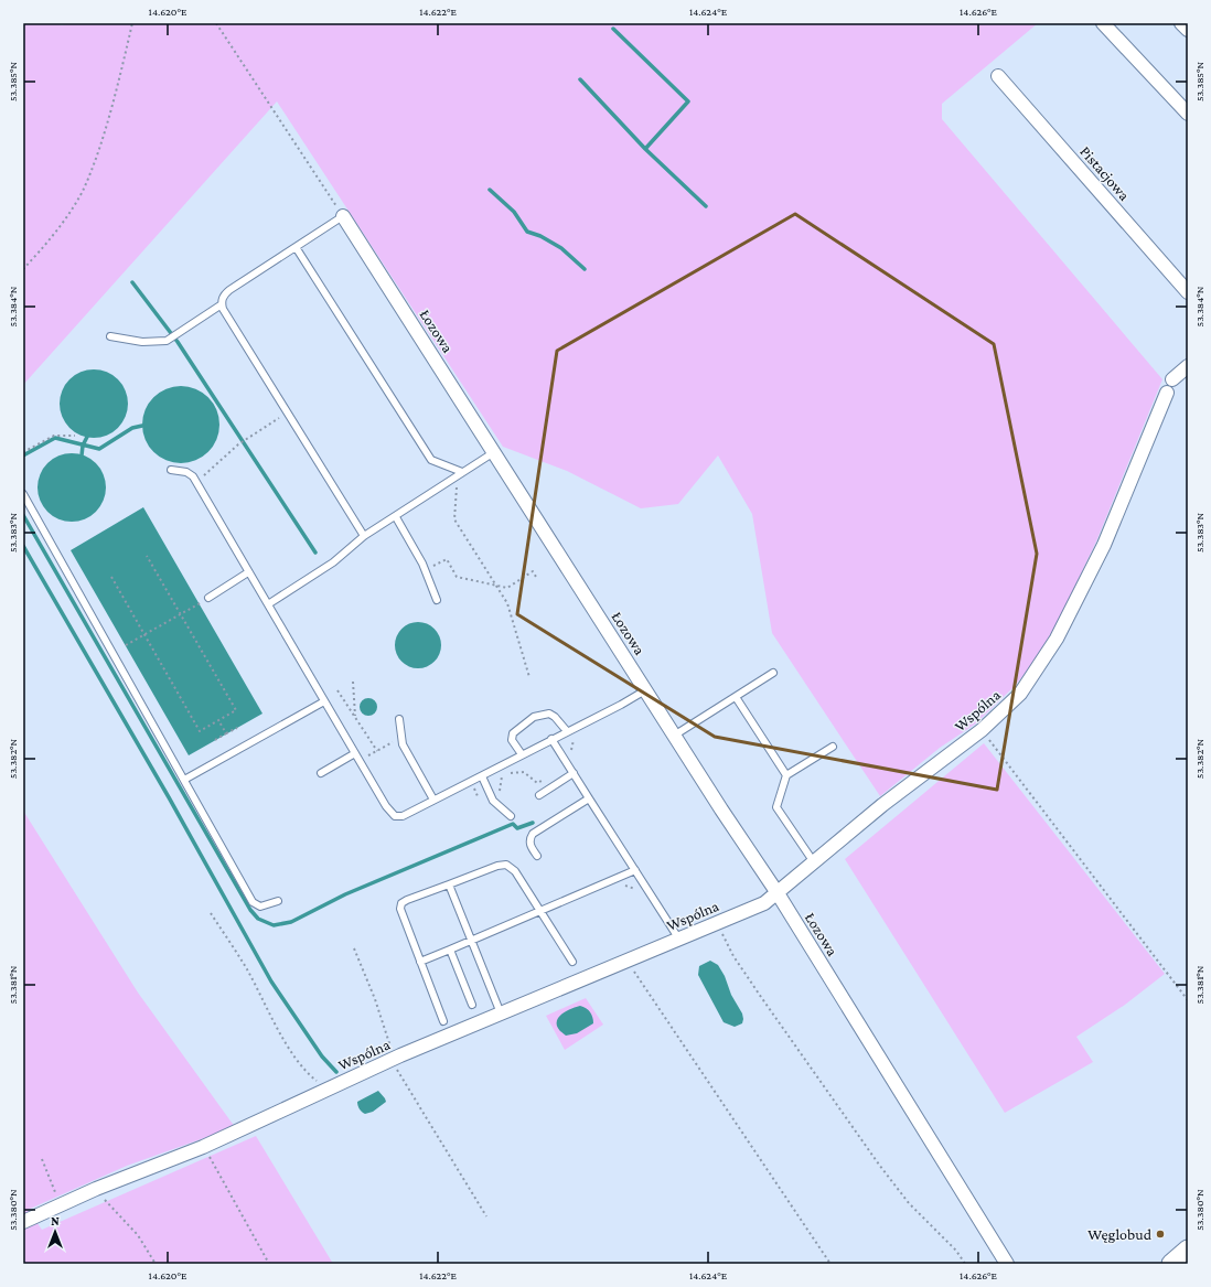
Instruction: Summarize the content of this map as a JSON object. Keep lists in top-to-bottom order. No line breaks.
{"streets":{"street":["Pistacjowa","Łozowa","Wspólna"]},"crossings":[["Łozowa","Wspólna"]],"places":["Węglobud"],"north":"top","coordinates":["14.620°E","14.622°E","14.624°E","14.626°E","53.385°N","53.384°N","53.383°N","53.382°N","53.381°N","53.380°N"]}
